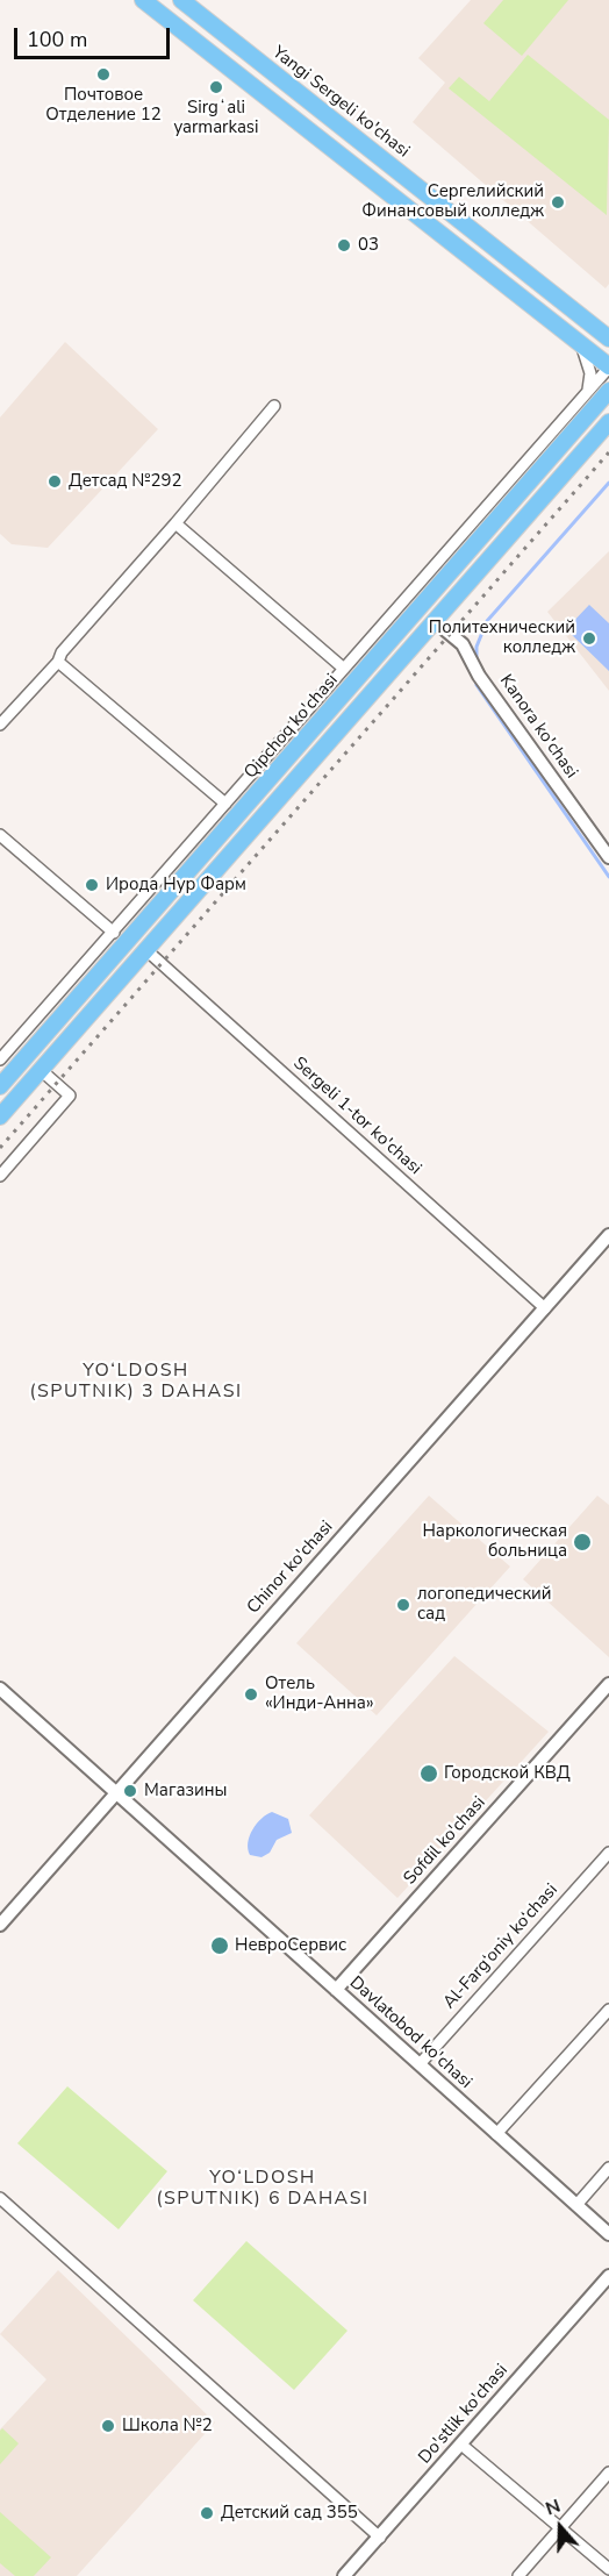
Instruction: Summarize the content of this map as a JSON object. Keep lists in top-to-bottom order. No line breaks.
{"streets":{"main road":["Yangi Sergeli ko'chasi","Qipchoq ko'chasi"],"street":["Kanora ko'chasi","Sergeli 1-tor ko'chasi","Chinor ko'chasi","Sofdil ko'chasi","Al-Farg‘oniy ko‘chasi","Davlatobod ko'chasi","Do'stlik ko'chasi"]},"crossings":[["Sergeli 1-tor ko'chasi","Chinor ko'chasi"],["Chinor ko'chasi","Davlatobod ko'chasi"],["Sofdil ko'chasi","Davlatobod ko'chasi"],["Al-Farg‘oniy ko‘chasi","Davlatobod ko'chasi"]],"districts":["YO‘LDOSH (SPUTNIK) 3 DAHASI","YO‘LDOSH (SPUTNIK) 6 DAHASI"],"places":["Почтовое Отделение 12","Sirgʻali yarmarkasi","Сергелийский Финансовый колледж","03","Детсад №292","Политехнический колледж","Ирода Нур Фарм","Наркологическая больница","логопедический сад","Отель «Инди-Анна»","Городской КВД","Магазины","НевроСервис","Школа №2","Детский сад 355"],"scale_bar":"100 m","north":"top"}
